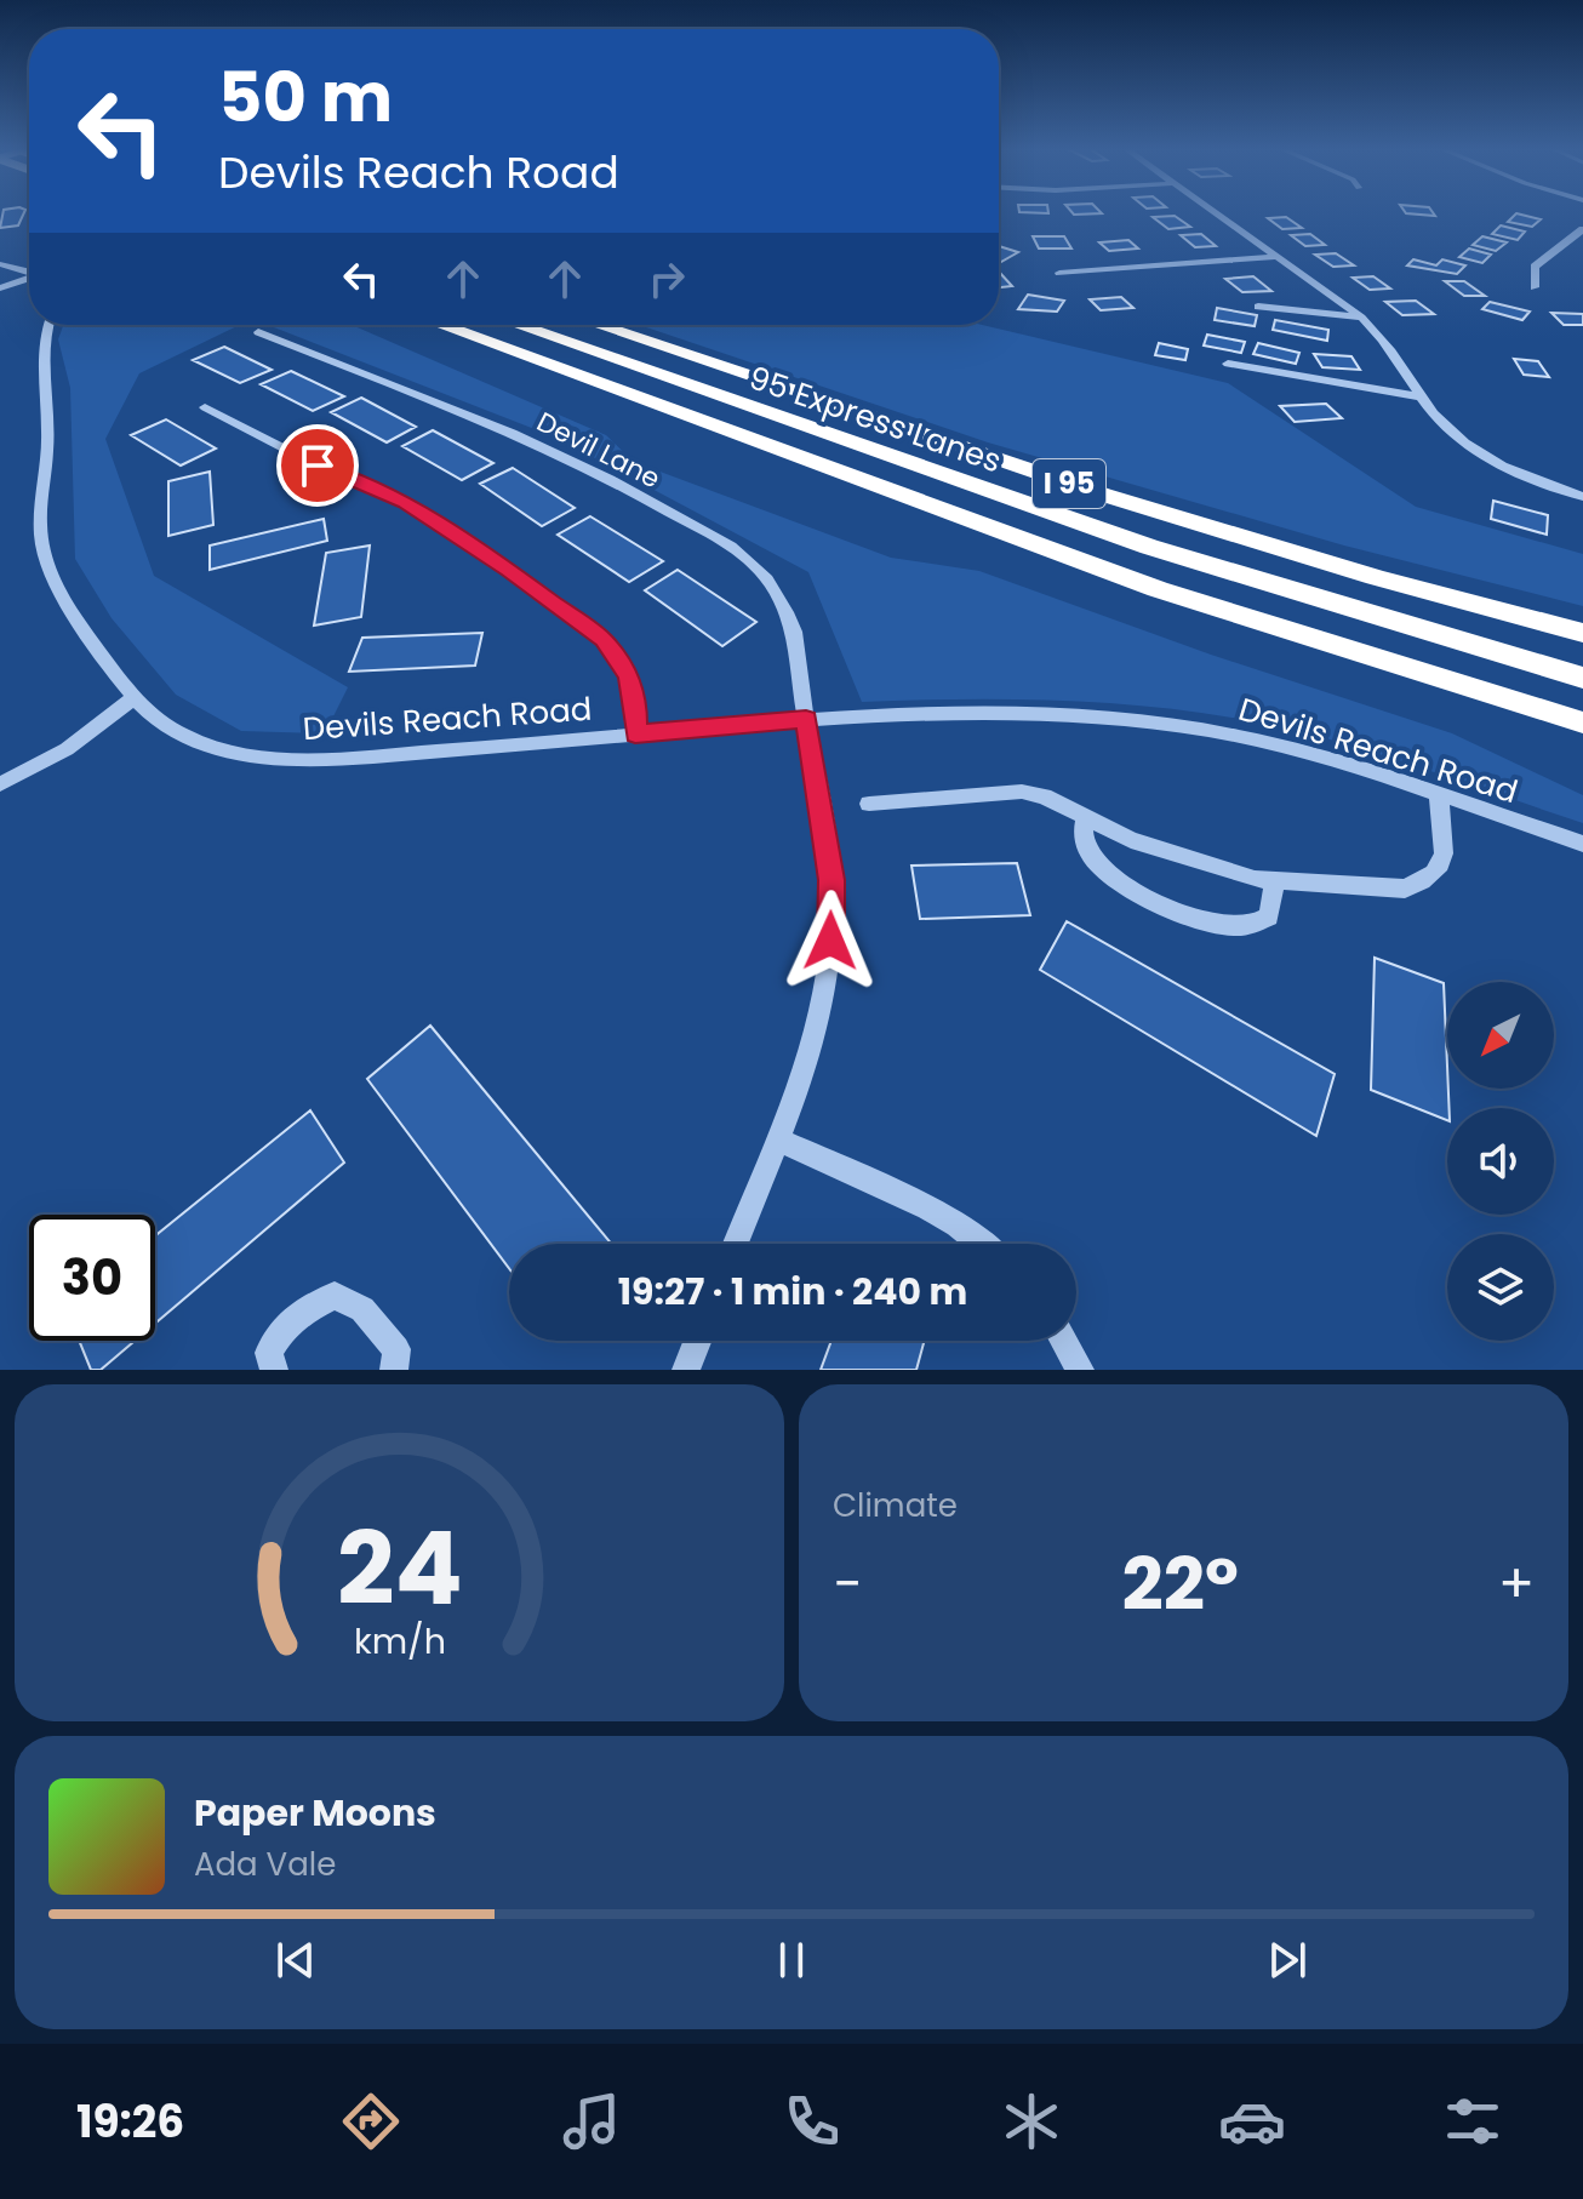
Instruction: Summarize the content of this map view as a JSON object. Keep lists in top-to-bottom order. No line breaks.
{"streets":{"highway":["95 Express Lanes","I 95"],"street":["Devil Lane","Devils Reach Road"]},"crossings":[["Devil Lane","Devils Reach Road"]],"north":"bottom left","page":{"turn":["50 m","Devils Reach Road"],"limit":"30","trip":"19:27 · 1 min · 240 m","tile":"Climate","heat":["−","22°","+"],"song":["Paper Moons","Ada Vale"],"tabs":"19:26","gauge":["24","km/h"]}}
